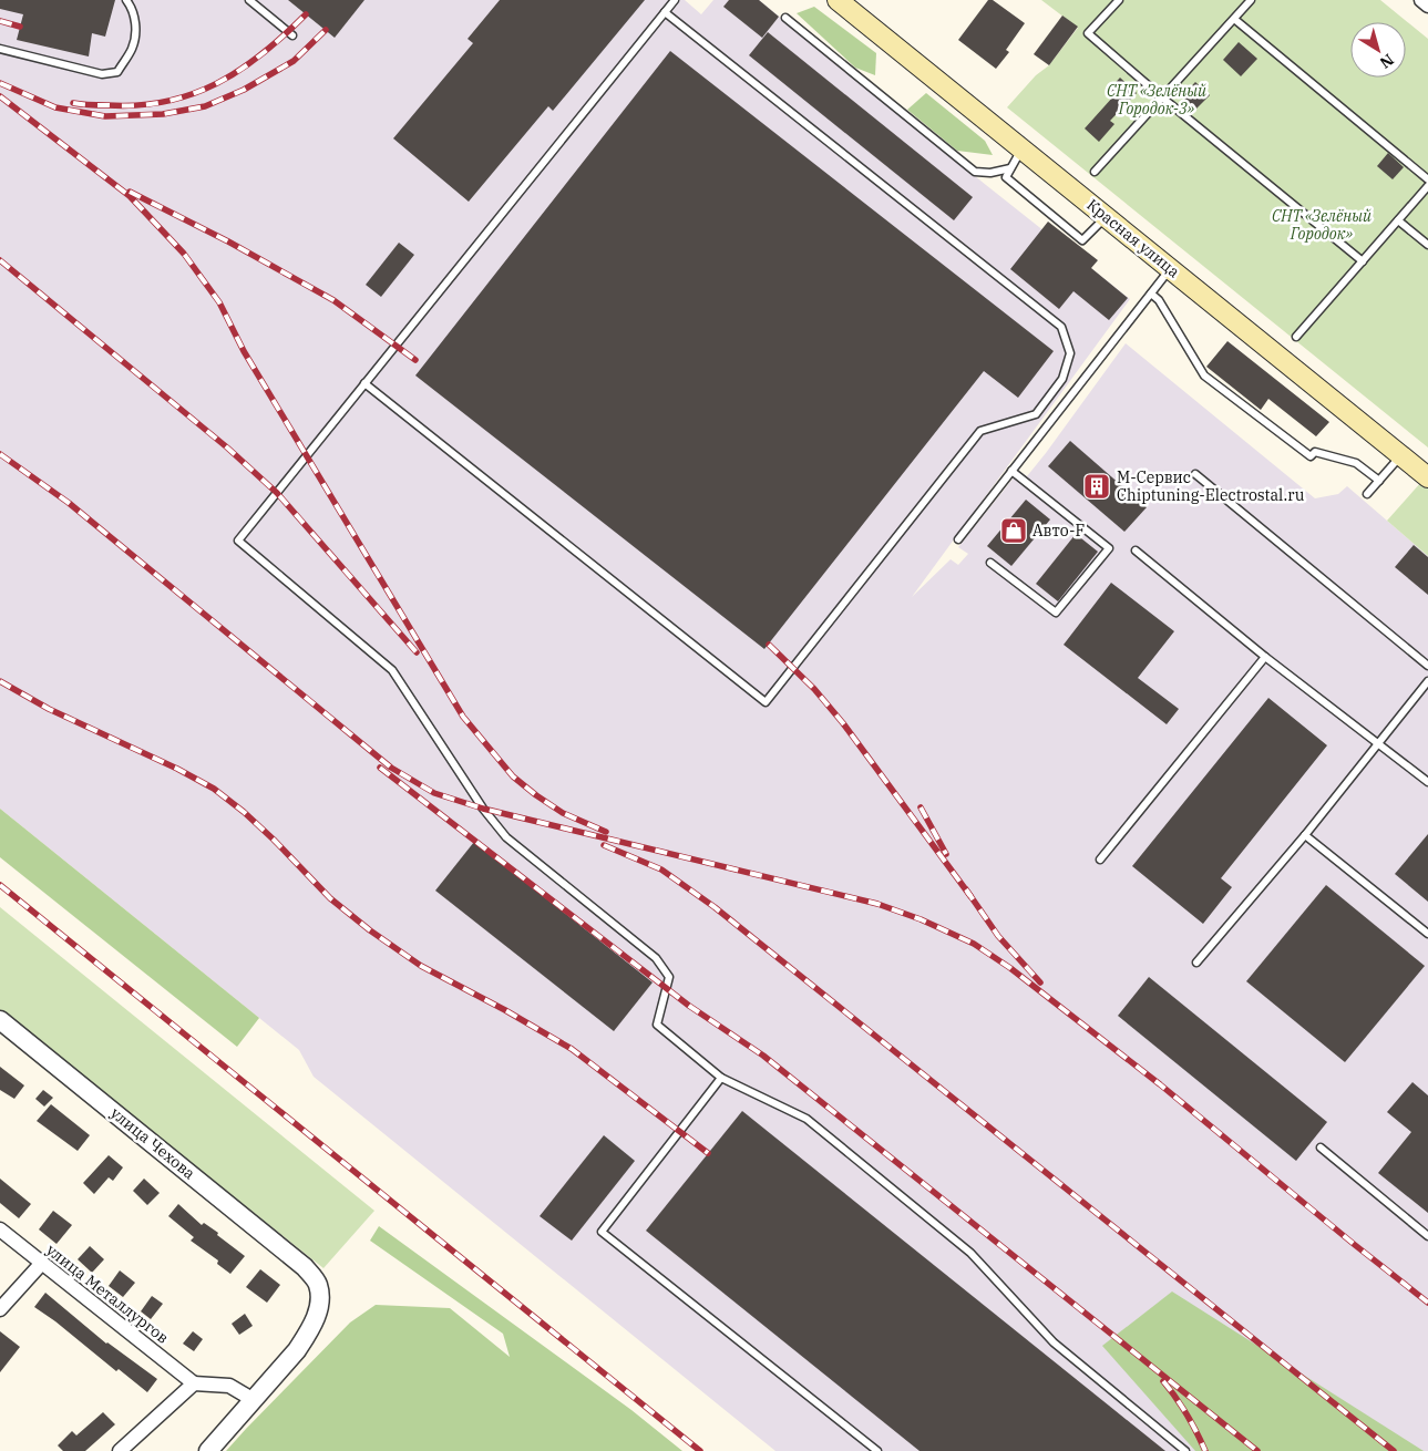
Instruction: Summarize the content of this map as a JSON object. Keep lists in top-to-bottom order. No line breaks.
{"streets":{"main road":["Красная улица"],"street":["улица Чехова","улица Металлургов"]},"parks":["СНТ «Зелёный Городок-3»","СНТ «Зелёный Городок»"],"places":{"building":["M-Сервис Chiptuning-Electrostal.ru"],"shop":["Авто-F"]},"north":"bottom right"}
